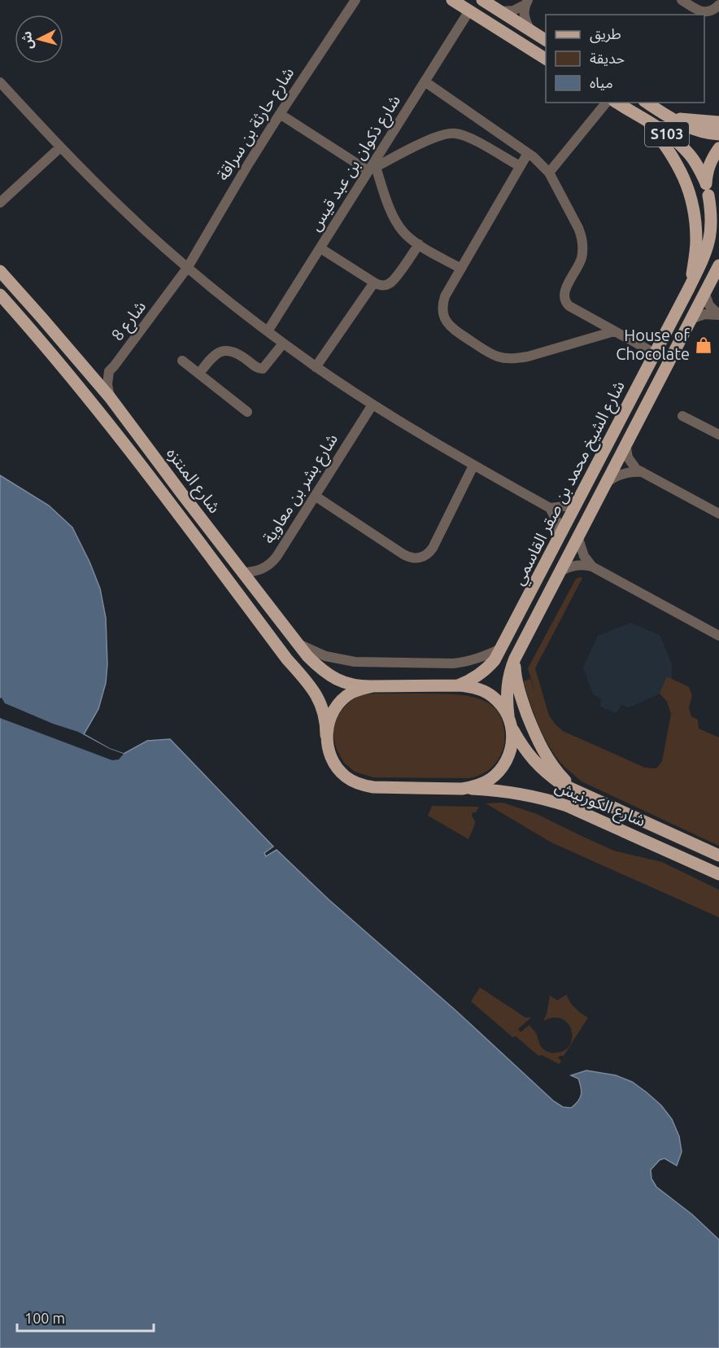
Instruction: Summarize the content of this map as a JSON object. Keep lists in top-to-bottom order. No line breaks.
{"streets":{"main road":["S103","شارع المنتزه","شارع الشيخ محمد بن صقر القاسمي","شارع الكورنيش"],"street":["شارع حارثة بن سراقة","شارع ذكوان بن عبد قيس","شارع 8","شارع بشر بن معاوية"]},"crossings":[["شارع حارثة بن سراقة","شارع 8"],["S103","شارع الشيخ محمد بن صقر القاسمي"],["شارع 8","شارع المنتزه"],["شارع المنتزه","شارع الشيخ محمد بن صقر القاسمي"],["شارع المنتزه","شارع بشر بن معاوية"],["شارع المنتزه","شارع الكورنيش"],["شارع الشيخ محمد بن صقر القاسمي","شارع الكورنيش"]],"places":{"shop":["House of Chocolate"]},"legend":["طريق","حديقة","مياه"],"scale_bar":"100 m","north":"left"}
